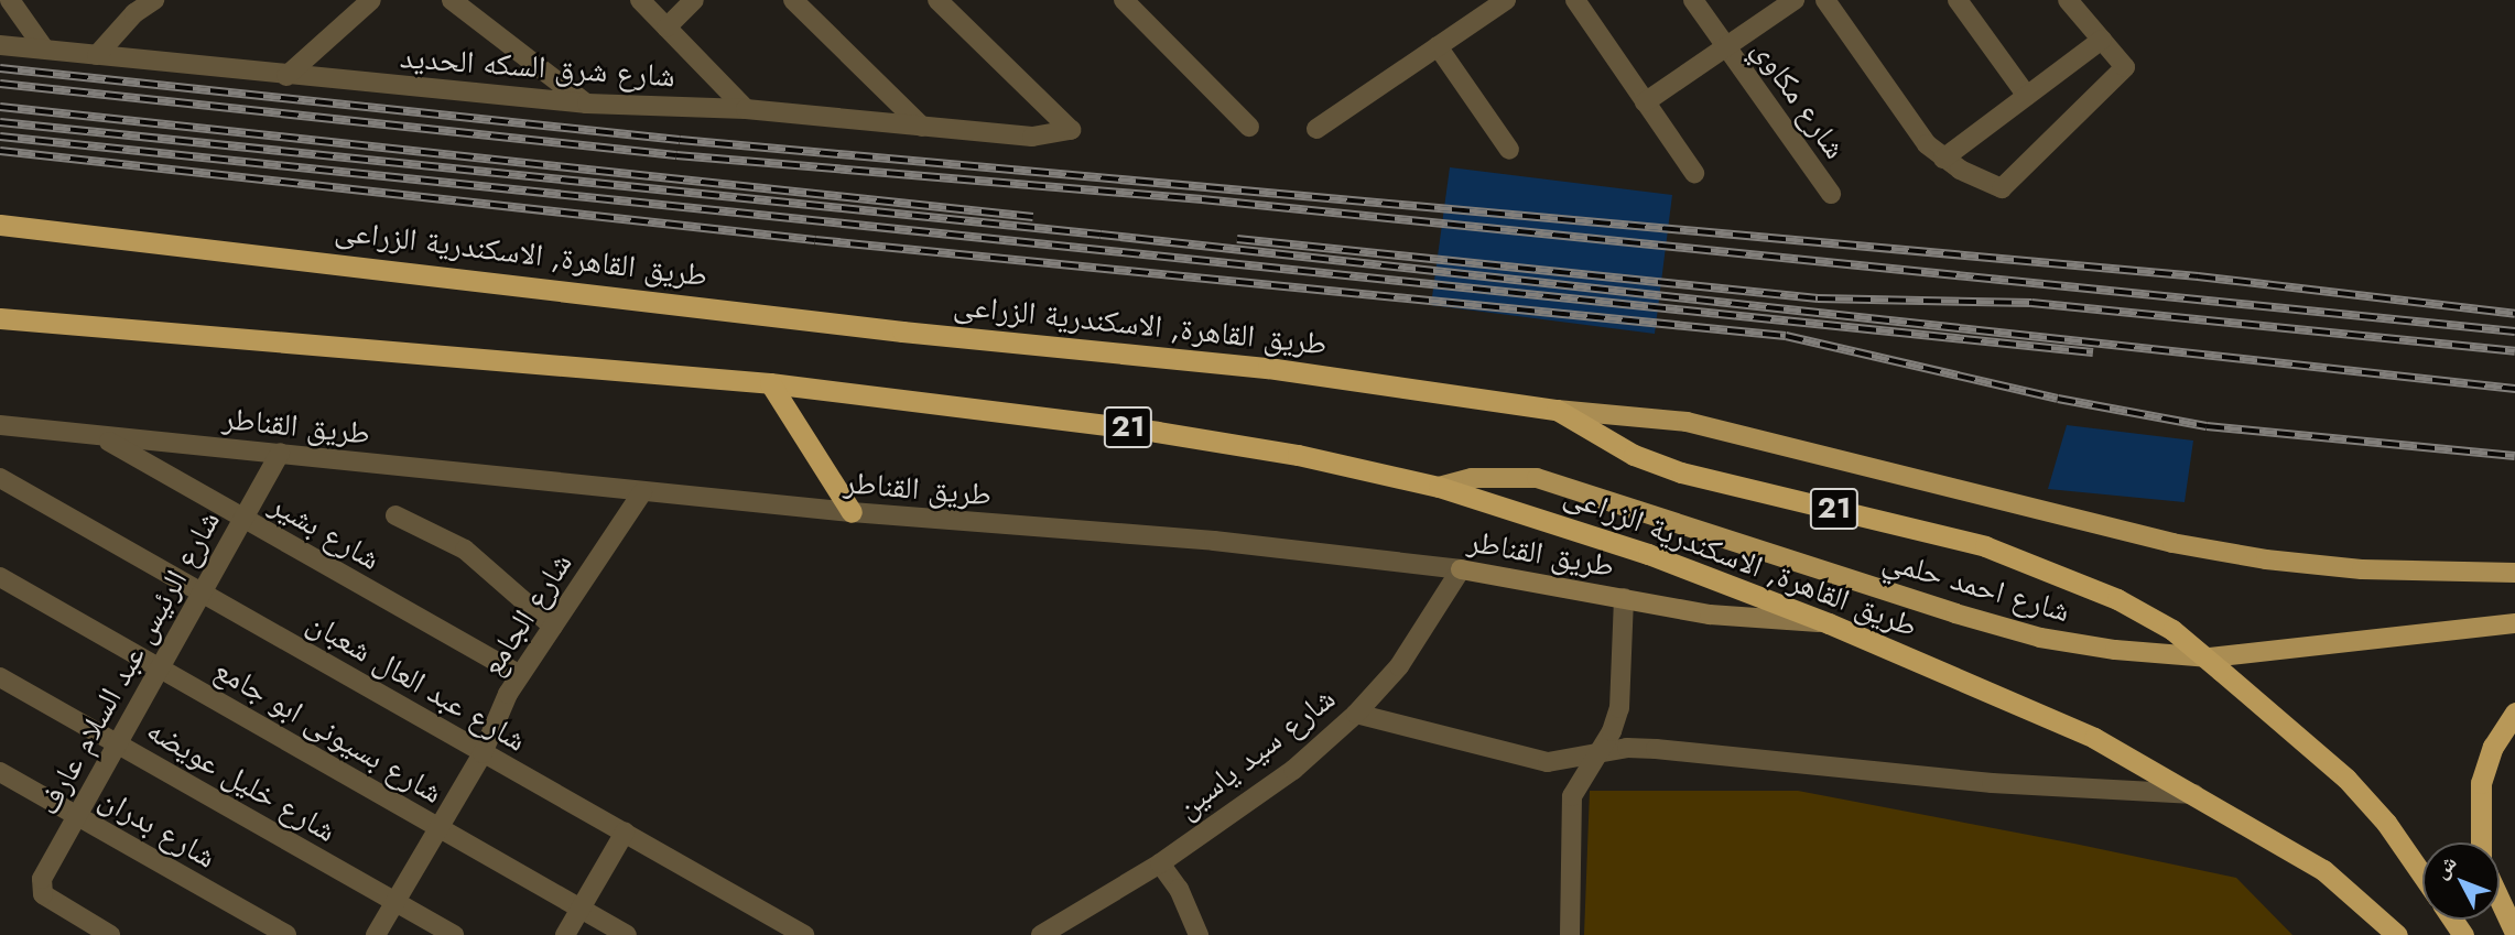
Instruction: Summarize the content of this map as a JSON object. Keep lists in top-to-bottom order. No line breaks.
{"streets":{"highway":["طريق القاهرة, الاسكندرية الزراعى","21"],"main road":["طريق القناطر","شارع احمد حلمي"],"street":["شارع شرق السكه الحديد","شارع مكاوي","شارع بشير","شارع الجامع","شارع الرئيس عبد السلام عارف","شارع عبد العال شعبان","شارع بسيونى ابو جامع","شارع سيد ياسين","شارع خليل عويضه","شارع بدران"]},"crossings":[["طريق القاهرة, الاسكندرية الزراعى","طريق القناطر"],["طريق القاهرة, الاسكندرية الزراعى","شارع احمد حلمي"],["طريق القناطر","شارع بشير"],["طريق القناطر","شارع الجامع"],["طريق القناطر","شارع الرئيس عبد السلام عارف"],["طريق القناطر","شارع سيد ياسين"],["شارع بشير","شارع الجامع"],["شارع بشير","شارع الرئيس عبد السلام عارف"],["شارع الجامع","شارع عبد العال شعبان"],["شارع الجامع","شارع بسيونى ابو جامع"],["شارع الجامع","شارع خليل عويضه"],["شارع الرئيس عبد السلام عارف","شارع عبد العال شعبان"],["شارع الرئيس عبد السلام عارف","شارع بسيونى ابو جامع"],["شارع الرئيس عبد السلام عارف","شارع خليل عويضه"],["شارع الرئيس عبد السلام عارف","شارع بدران"]],"north":"top left"}
